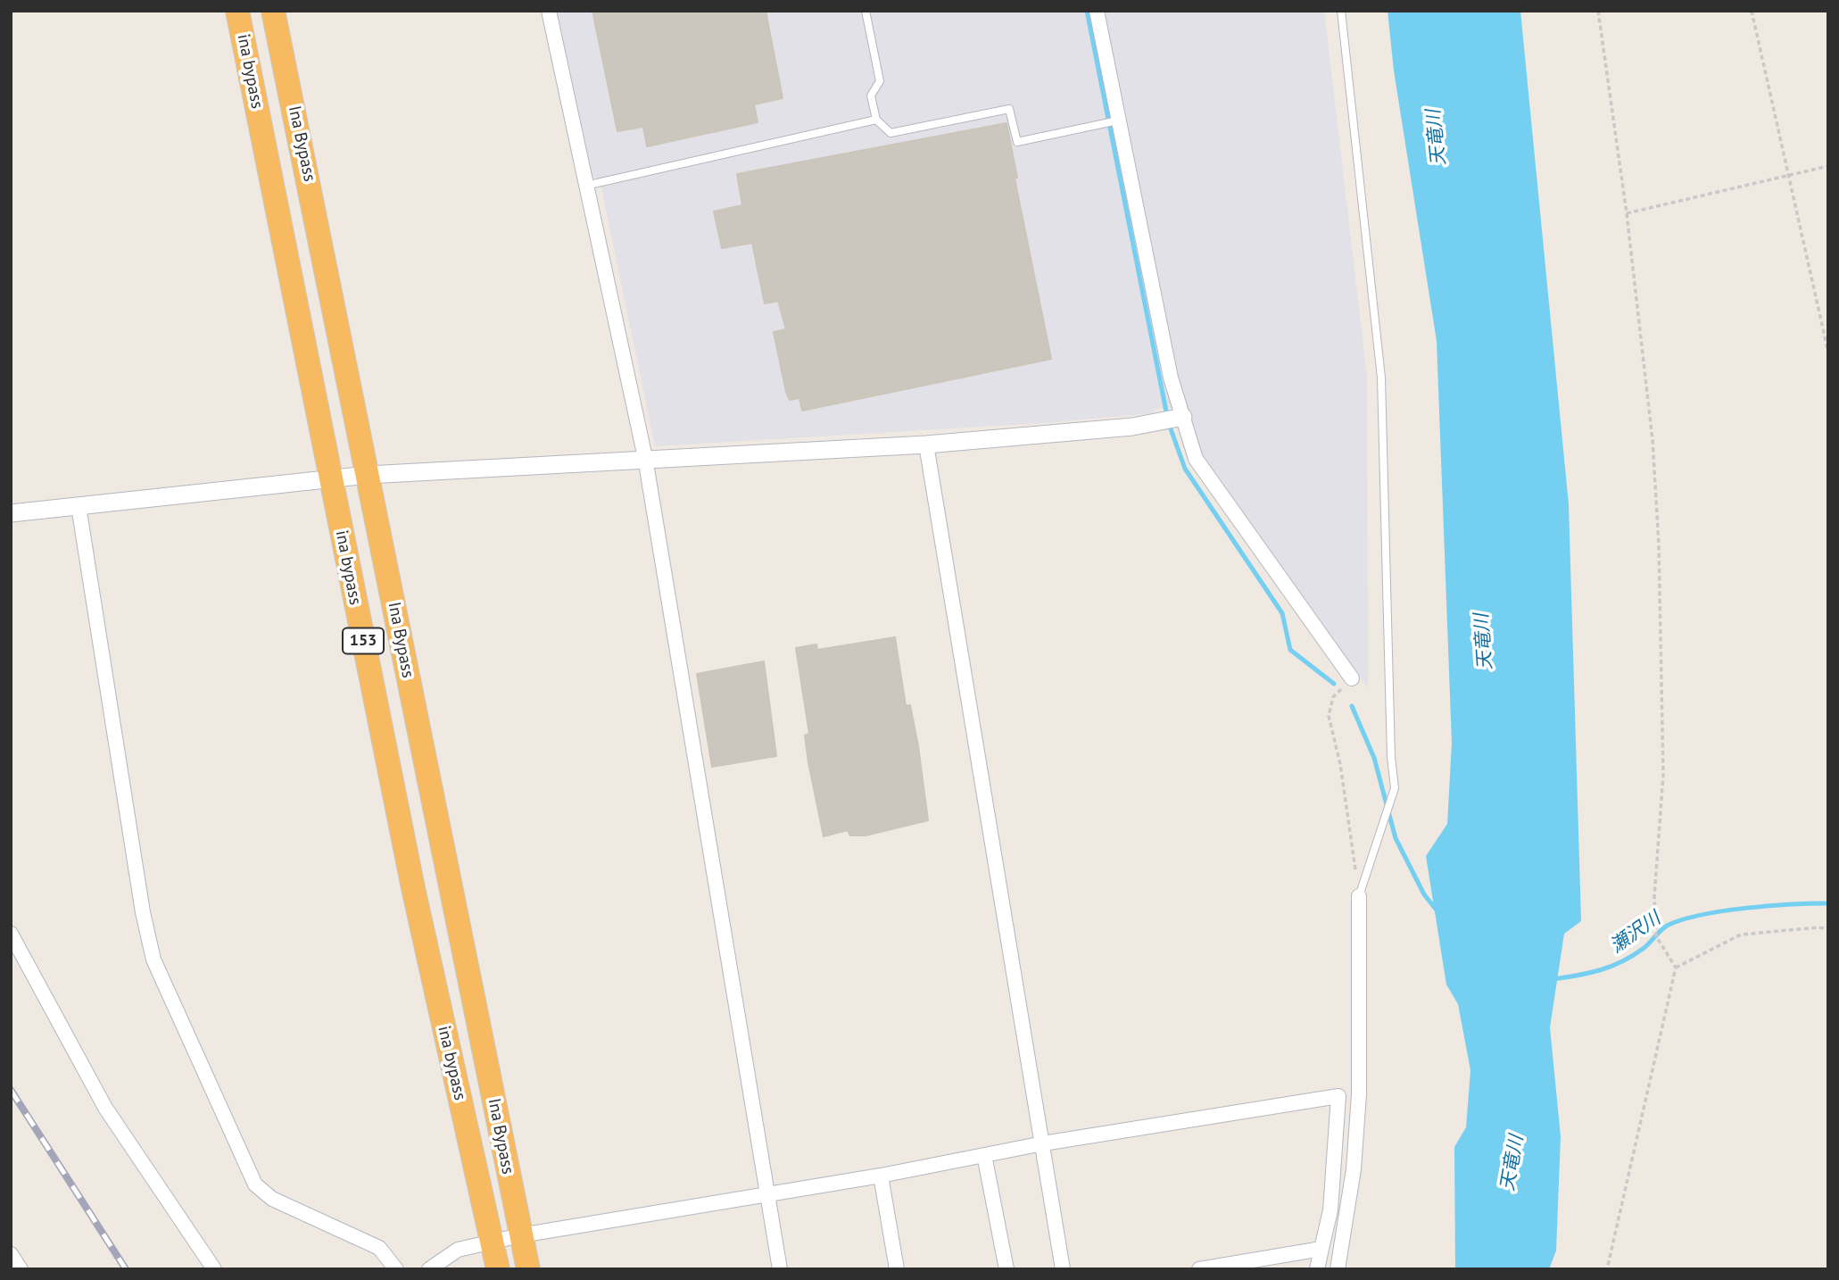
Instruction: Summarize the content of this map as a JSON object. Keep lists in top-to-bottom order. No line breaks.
{"streets":{"highway":["ina bypass","Ina Bypass","153"]},"water":["天竜川","瀬沢川"]}
